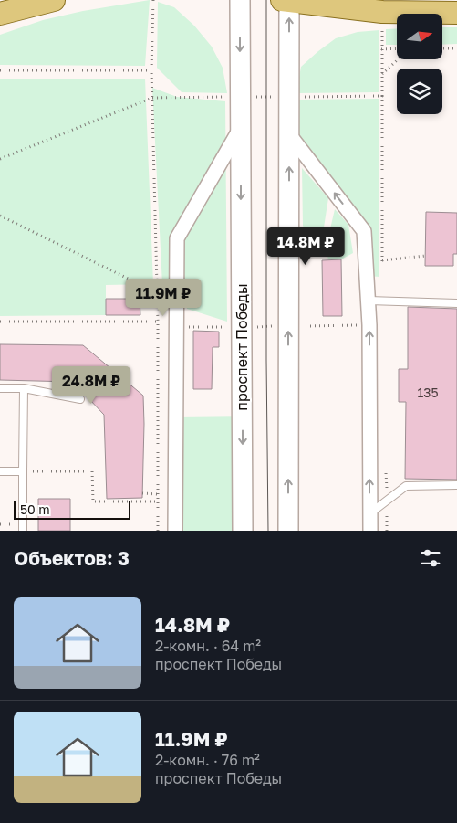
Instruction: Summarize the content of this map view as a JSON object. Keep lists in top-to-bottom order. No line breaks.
{"streets":{"main road":["проспект Победы"]},"house_numbers":["135"],"scale_bar":"50 m","north":"right","page":{"price":["14.8M ₽","11.9M ₽","24.8M ₽"],"scale":"50 m","heading":"Объектов: 3","list":[{"name":"14.8M ₽","note":"2-комн. · 64 m² · проспект Победы"},{"name":"11.9M ₽","note":"2-комн. · 76 m² · проспект Победы"}]}}
